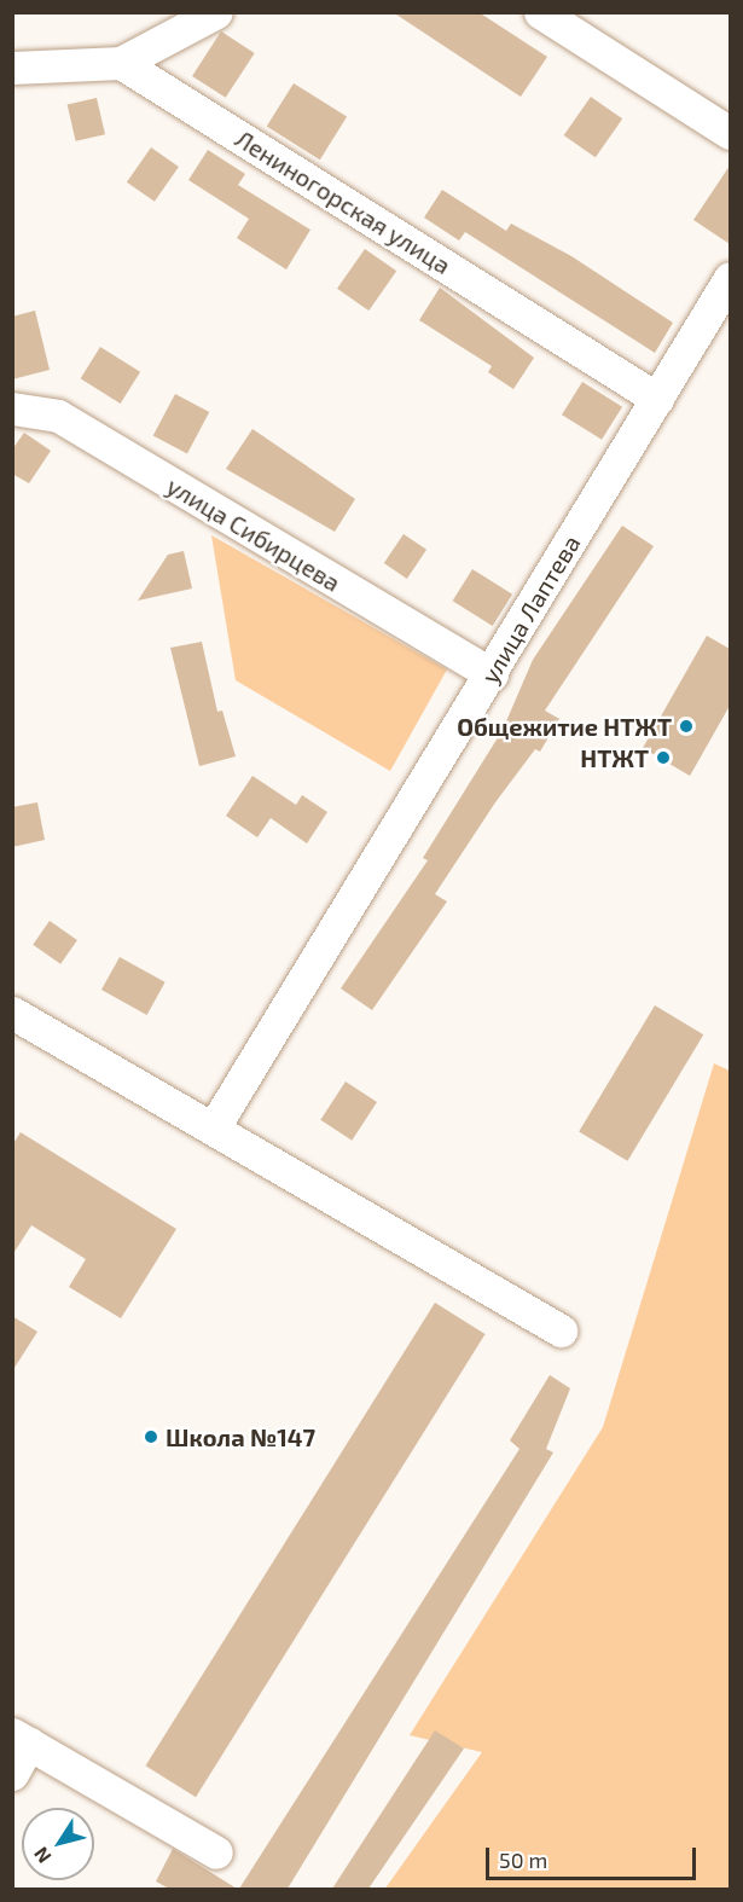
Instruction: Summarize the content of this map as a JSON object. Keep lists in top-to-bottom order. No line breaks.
{"streets":{"street":["Лениногорская улица","улица Сибирцева","улица Лаптева"]},"crossings":[["Лениногорская улица","улица Лаптева"],["улица Сибирцева","улица Лаптева"]],"places":["Общежитие НТЖТ","НТЖТ","Школа №147"],"scale_bar":"50 m","north":"bottom left"}
